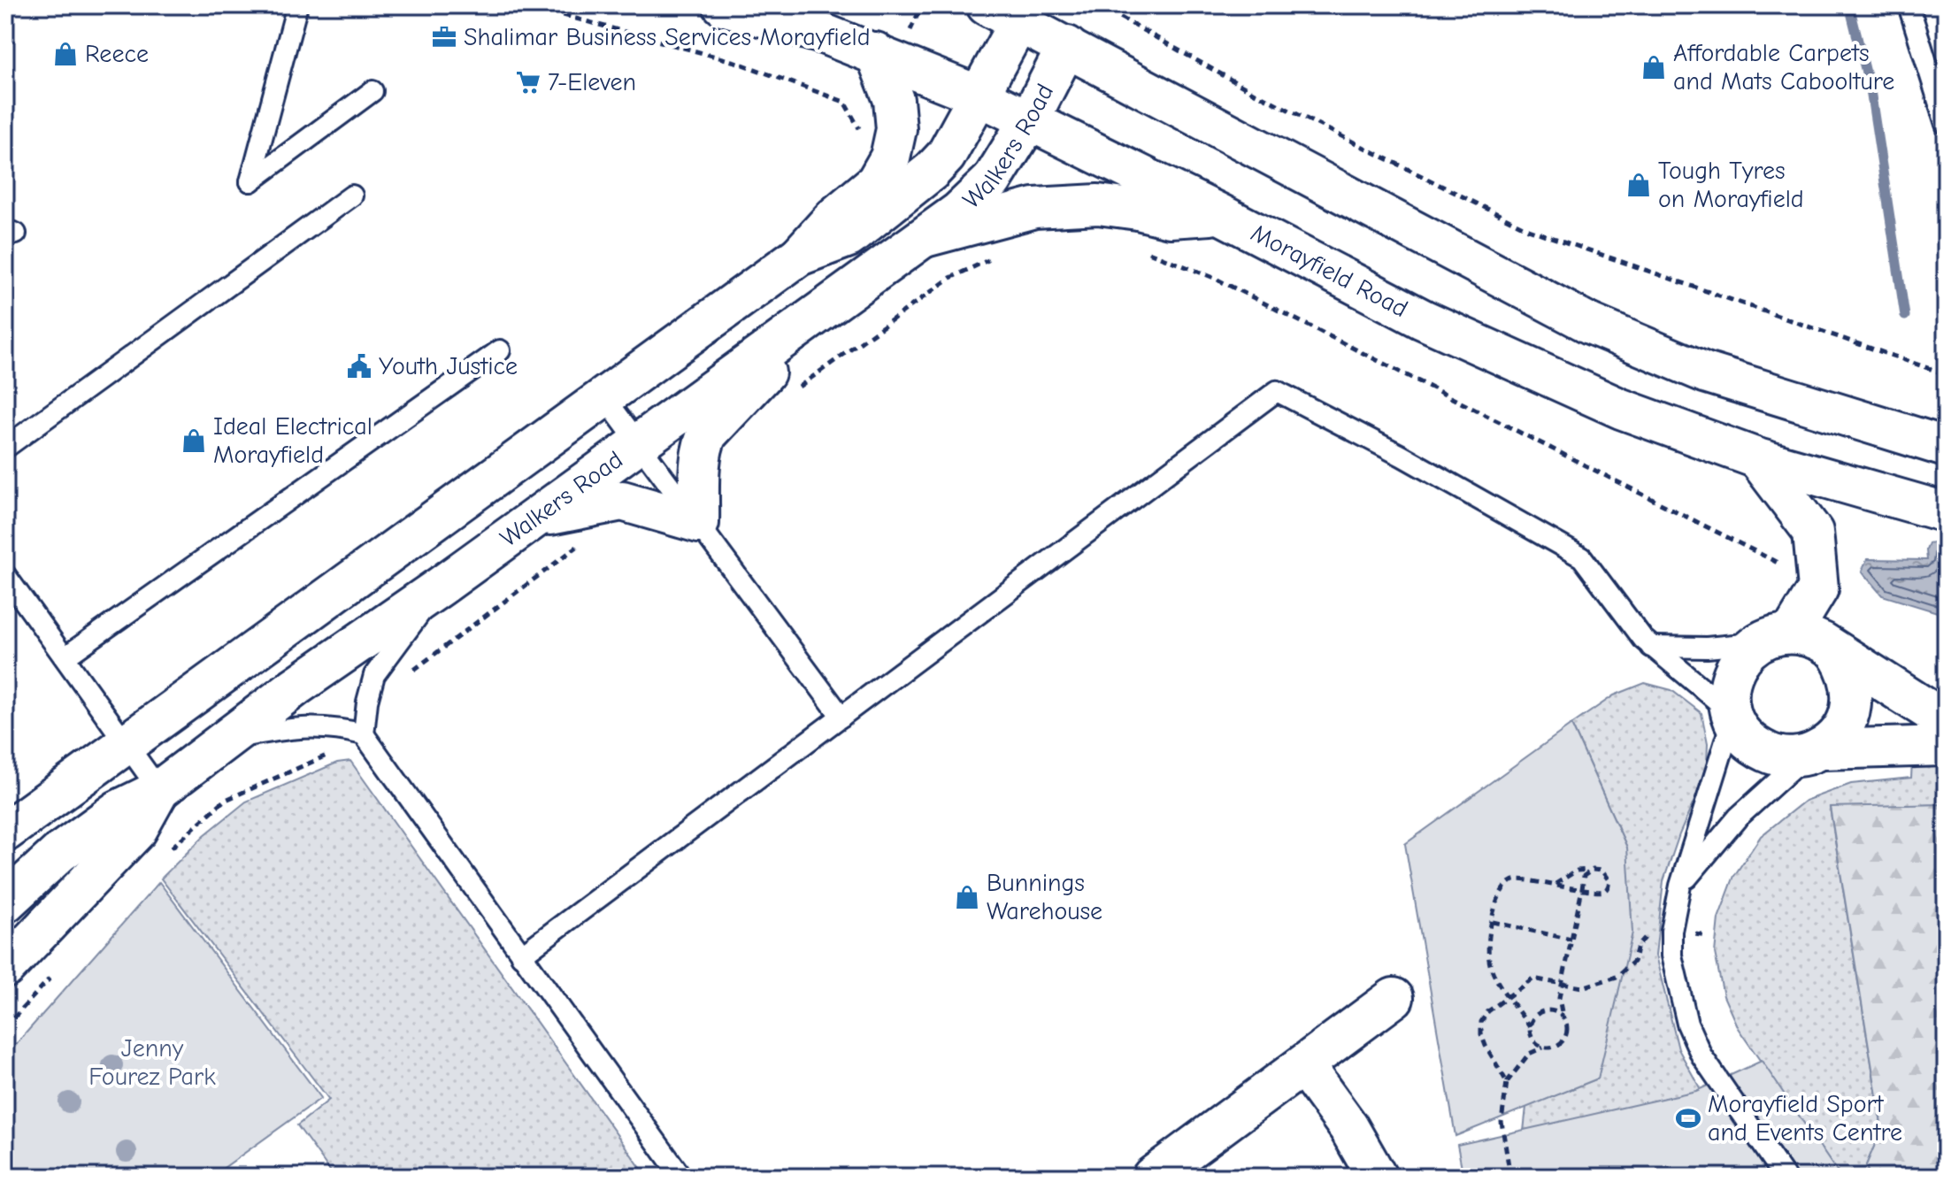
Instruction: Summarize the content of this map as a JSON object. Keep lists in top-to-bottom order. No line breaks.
{"streets":{"main road":["Walkers Road","Morayfield Road"]},"crossings":[["Walkers Road","Morayfield Road"]],"parks":["Jenny Fourez Park"],"places":{"office":["Shalimar Business Services Morayfield"],"shop":["Reece","Affordable Carpets and Mats Caboolture","Tough Tyres on Morayfield","Ideal Electrical Morayfield","Bunnings Warehouse"],"supermarket":["7-Eleven"],"public building":["Youth Justice"],"sports":["Morayfield Sport and Events Centre"]}}
